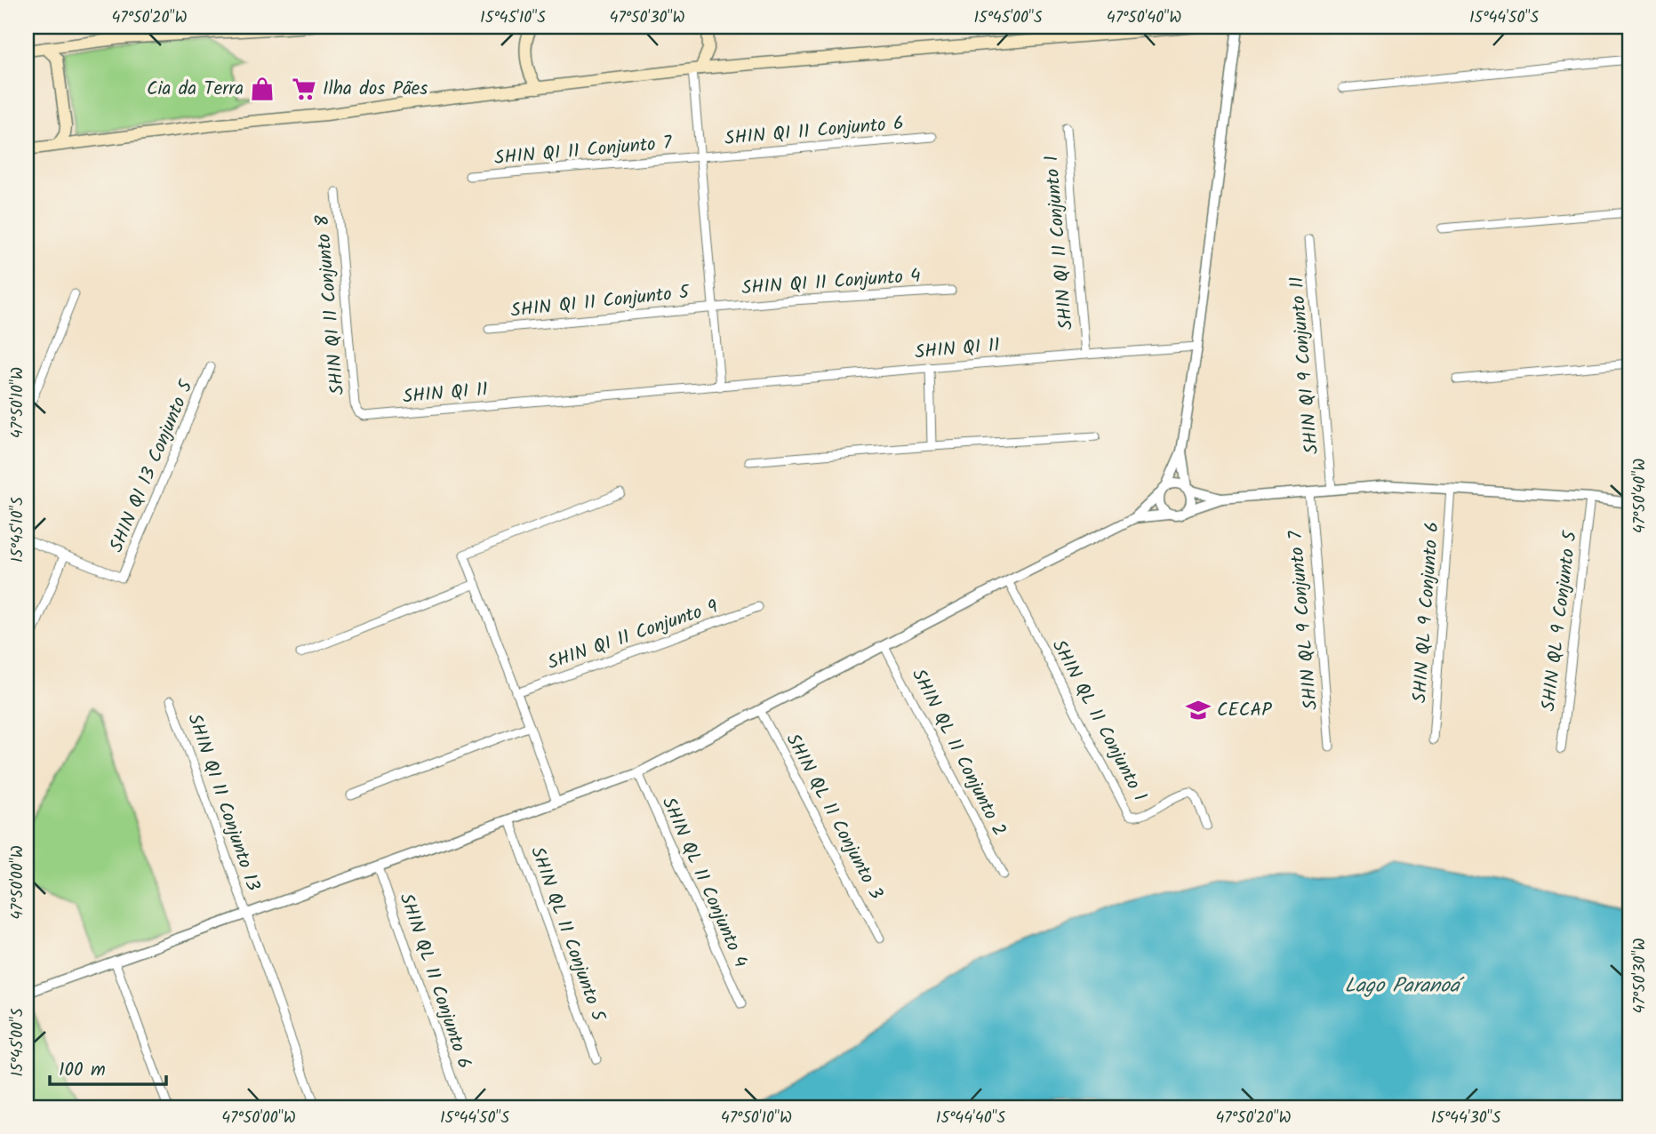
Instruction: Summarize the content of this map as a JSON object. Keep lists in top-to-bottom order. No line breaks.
{"streets":{"street":["SHIN QI 11 Conjunto 6","SHIN QI 11 Conjunto 7","SHIN QI 11 Conjunto 1","SHIN QI 11 Conjunto 4","SHIN QI 11 Conjunto 5","SHIN QI 11 Conjunto 8","SHIN QI 11","SHIN QI 9 Conjunto 11","SHIN QI 13 Conjunto 5","SHIN QL 9 Conjunto 6","SHIN QL 9 Conjunto 7","SHIN QL 9 Conjunto 5","SHIN QI 11 Conjunto 9","SHIN QL 11 Conjunto 1","SHIN QL 11 Conjunto 2","SHIN QI 11 Conjunto 13","SHIN QL 11 Conjunto 3","SHIN QL 11 Conjunto 4","SHIN QL 11 Conjunto 5","SHIN QL 11 Conjunto 6"]},"crossings":[["SHIN QI 11 Conjunto 6","SHIN QI 11 Conjunto 7"],["SHIN QI 11 Conjunto 1","SHIN QI 11"],["SHIN QI 11 Conjunto 4","SHIN QI 11 Conjunto 5"],["SHIN QI 11 Conjunto 8","SHIN QI 11"]],"water":["Lago Paranoá"],"places":{"shop":["Cia da Terra"],"supermarket":["Ilha dos Pães"],"school or university":["CECAP"]},"scale_bar":"100 m","coordinates":["47°50'20\"W","15°45'10\"S","47°50'30\"W","15°45'00\"S","47°50'40\"W","15°44'50\"S","47°50'10\"W","47°50'00\"W","15°44'40\"S","15°44'30\"S"]}
